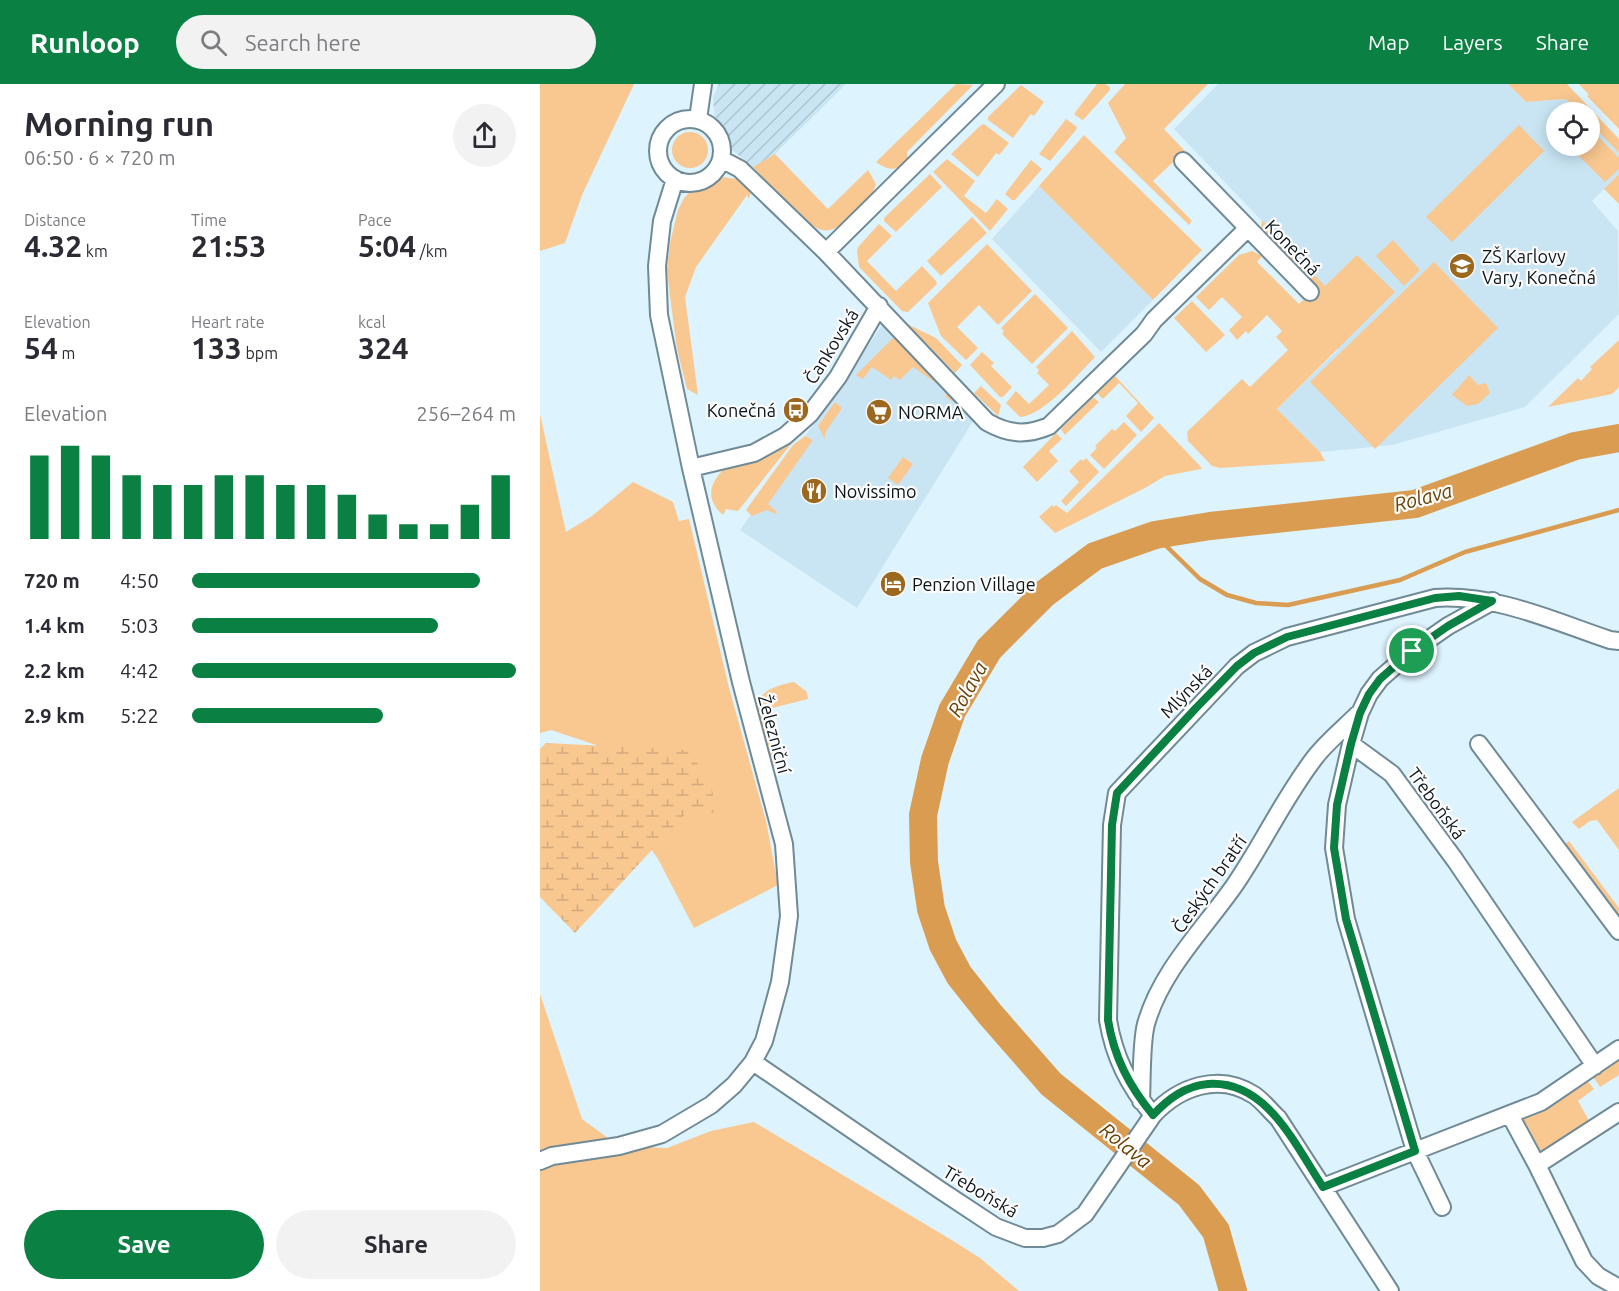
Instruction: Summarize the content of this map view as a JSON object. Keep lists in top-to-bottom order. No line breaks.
{"streets":{"street":["Konečná","Čankovská","Mlýnská","Železniční","Třeboňská","Českých bratří"]},"crossings":[["Konečná","Čankovská"],["Konečná","Železniční"],["Čankovská","Železniční"],["Mlýnská","Třeboňská"],["Mlýnská","Českých bratří"],["Železniční","Třeboňská"],["Třeboňská","Českých bratří"]],"water":["Rolava"],"places":{"school or university":["ZŠ Karlovy Vary, Konečná"],"bus stop":["Konečná"],"supermarket":["NORMA"],"restaurant":["Novissimo"],"hotel":["Penzion Village"]},"page":{"header":"Runloop","search":"Search here","nav":["Map","Layers","Share"],"heading":["Morning run","06:50 · 6 × 720 m"],"stats":[["Distance","4.32 km"],["Time","21:53"],["Pace","5:04 /km"],["Elevation","54 m"],["Heart rate","133 bpm"],["kcal","324"]],"chart":["Elevation","256–264 m"],"list":[{"name":"720 m","note":"4:50"},{"name":"1.4 km","note":"5:03"},{"name":"2.2 km","note":"4:42"},{"name":"2.9 km","note":"5:22"}],"buttons":["Save","Share"]}}
